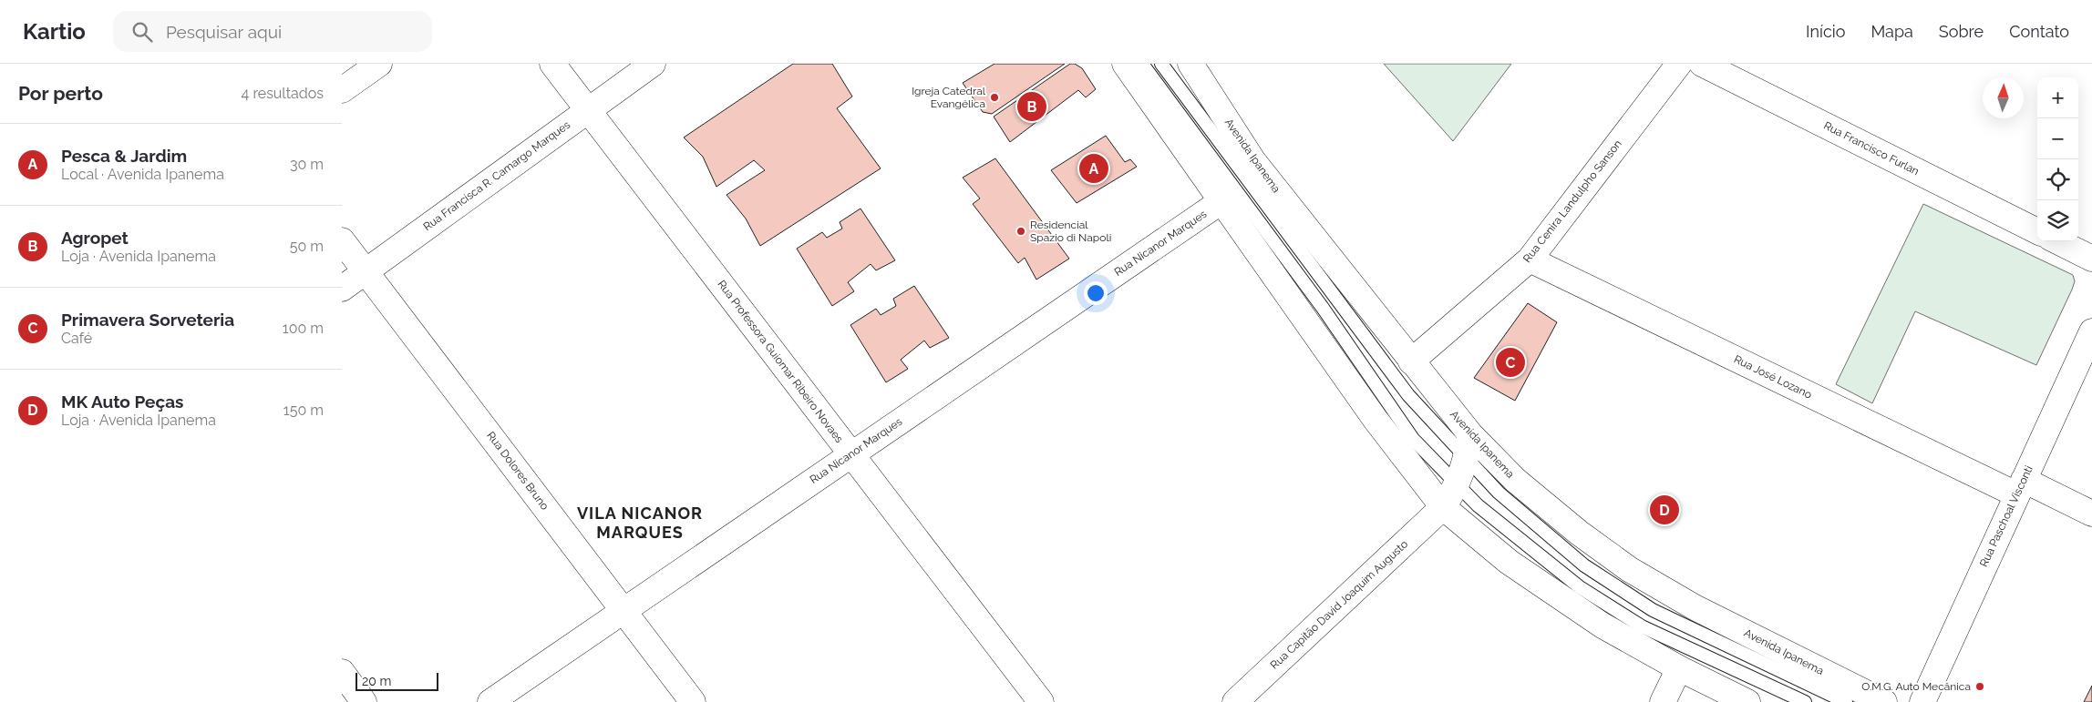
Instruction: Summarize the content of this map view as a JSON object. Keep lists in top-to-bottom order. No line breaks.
{"streets":{"street":["Rua Francisco Furlan","Avenida Ipanema","Rua Francisca R. Camargo Marques","Rua Cenira Landulpho Sanson","Rua Nicanor Marques","Rua Professora Guiomar Ribeiro Novaes","Rua José Lozano","Rua Dolores Bruno","Rua Paschoal Visconti","Rua Capitão David Joaquim Augusto"]},"crossings":[["Avenida Ipanema","Rua Cenira Landulpho Sanson"],["Avenida Ipanema","Rua Capitão David Joaquim Augusto"],["Rua Francisca R. Camargo Marques","Rua Professora Guiomar Ribeiro Novaes"],["Rua Francisca R. Camargo Marques","Rua Dolores Bruno"],["Rua Cenira Landulpho Sanson","Rua José Lozano"],["Rua Nicanor Marques","Rua Professora Guiomar Ribeiro Novaes"],["Rua Nicanor Marques","Rua Dolores Bruno"],["Rua José Lozano","Rua Paschoal Visconti"]],"districts":["VILA NICANOR MARQUES"],"places":["Igreja Catedral Evangélica","Residencial Spazio di Napoli","O.M.G. Auto Mecânica"],"scale_bar":"20 m","north":"top","page":{"header":"Kartio","search":"Pesquisar aqui","nav":["Início","Mapa","Sobre","Contato"],"heading":["Por perto","4 resultados"],"map_buttons":["+","−"],"pins":["B","A","C","D"],"list":[{"mark":"A","name":"Pesca & Jardim","note":"Local · Avenida Ipanema","value":"30 m"},{"mark":"B","name":"Agropet","note":"Loja · Avenida Ipanema","value":"50 m"},{"mark":"C","name":"Primavera Sorveteria","note":"Café","value":"100 m"},{"mark":"D","name":"MK Auto Peças","note":"Loja · Avenida Ipanema","value":"150 m"}],"scale":"20 m"}}
